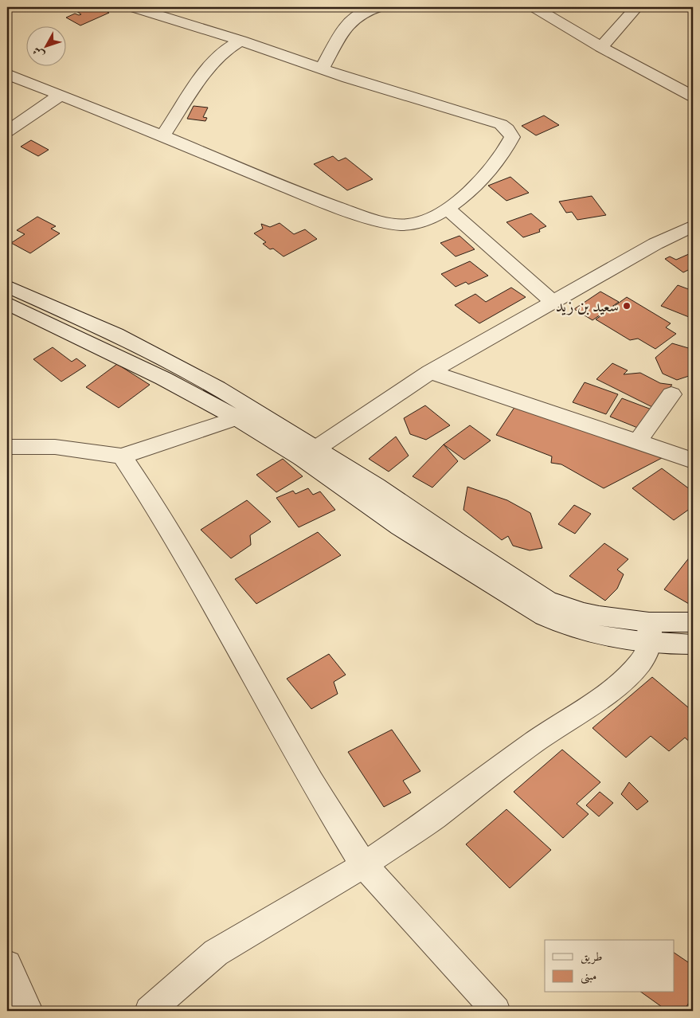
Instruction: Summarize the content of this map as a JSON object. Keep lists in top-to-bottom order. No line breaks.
{"places":["سعيد بن زيد"],"legend":["طريق","مبنى"],"north":"bottom left"}
